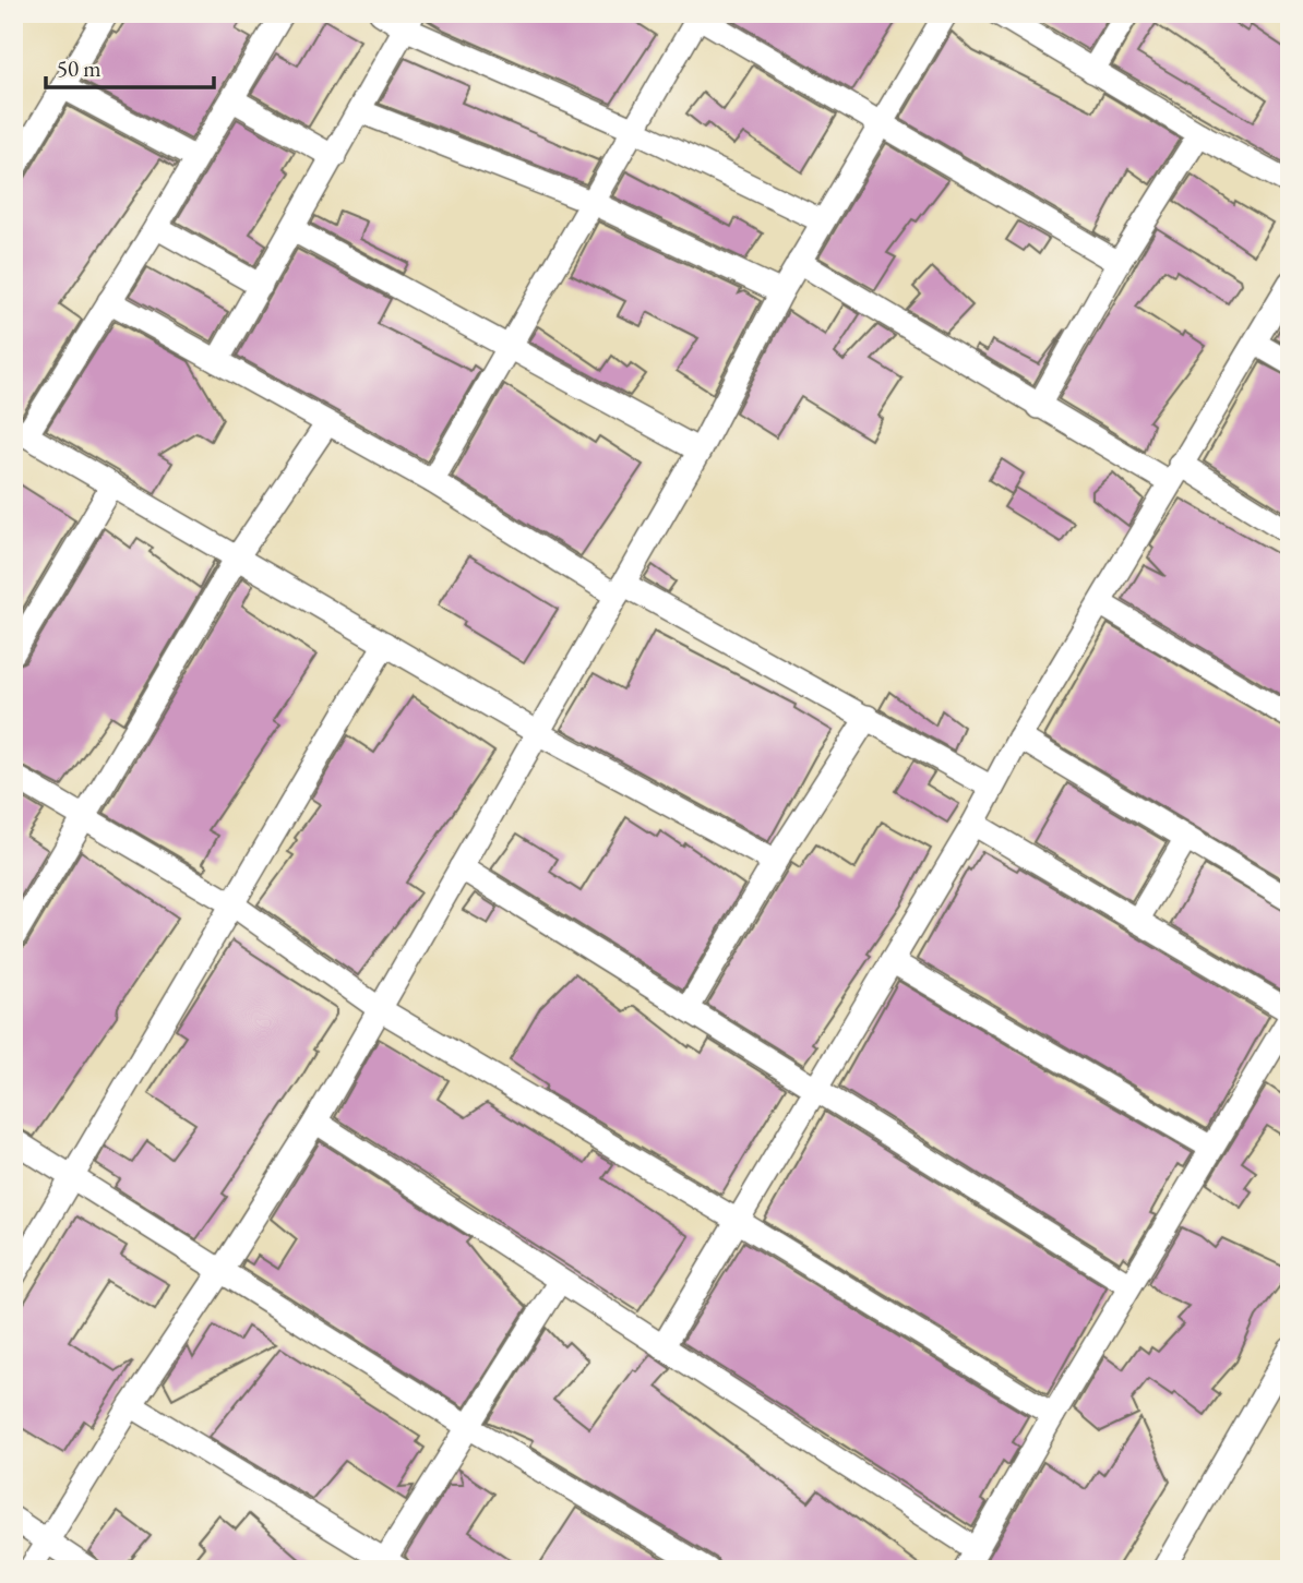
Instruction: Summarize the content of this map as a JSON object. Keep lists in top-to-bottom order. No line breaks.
{"scale_bar":"50 m"}
